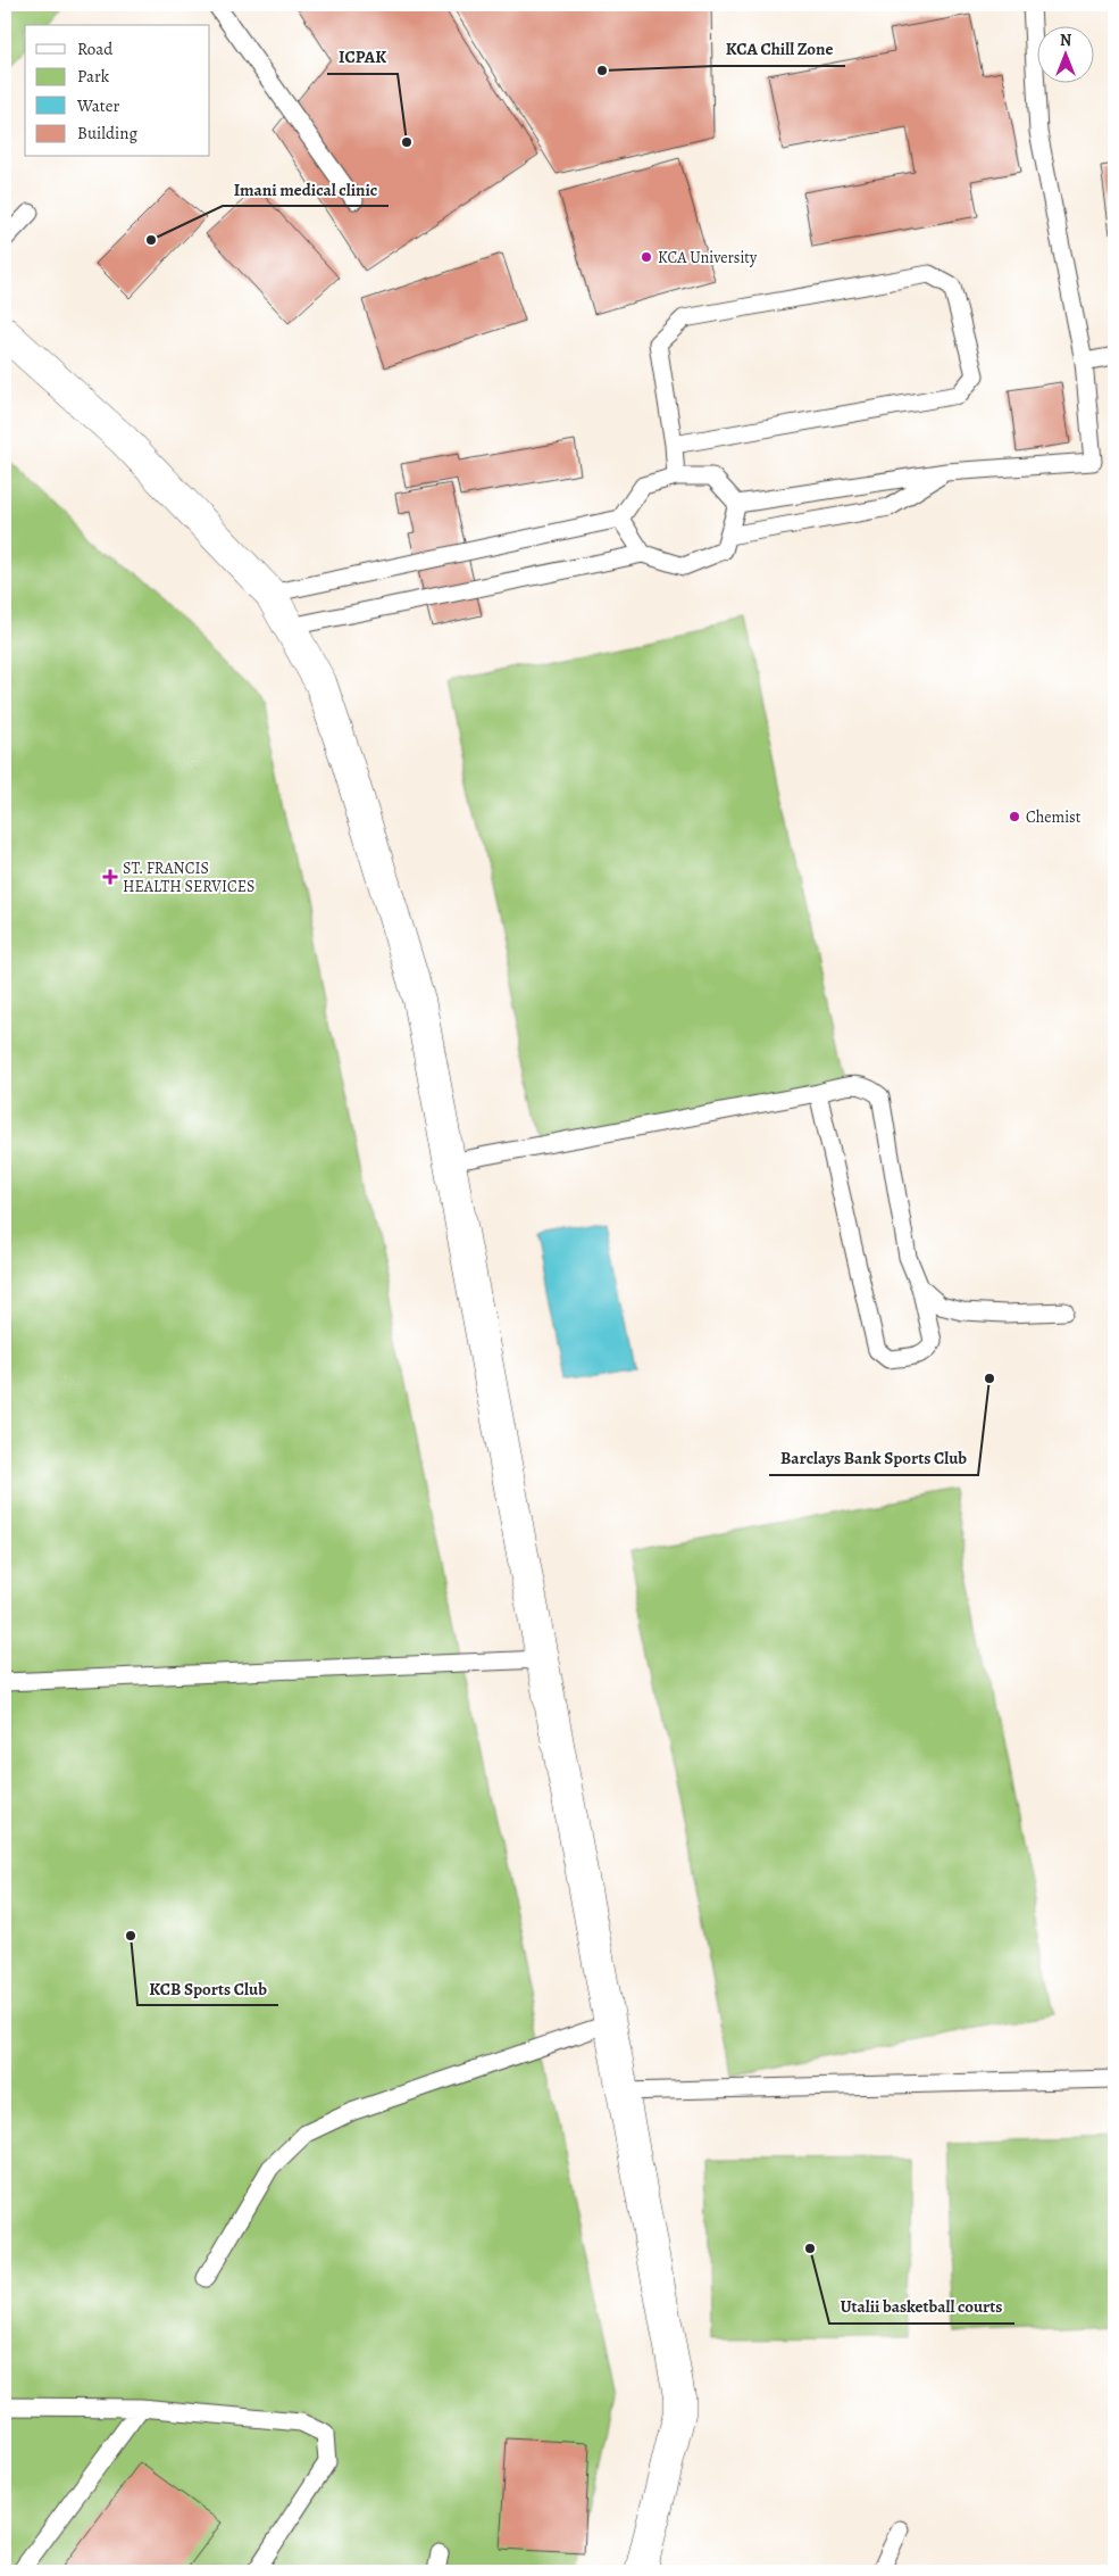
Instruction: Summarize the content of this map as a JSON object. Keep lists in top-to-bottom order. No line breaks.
{"places":{"other":["KCA Chill Zone","ICPAK","Imani medical clinic","KCA University","Chemist","Barclays Bank Sports Club","KCB Sports Club","Utalii basketball courts"],"health":["ST. FRANCIS HEALTH SERVICES"]},"legend":["Road","Park","Water","Building"],"north":"top"}
